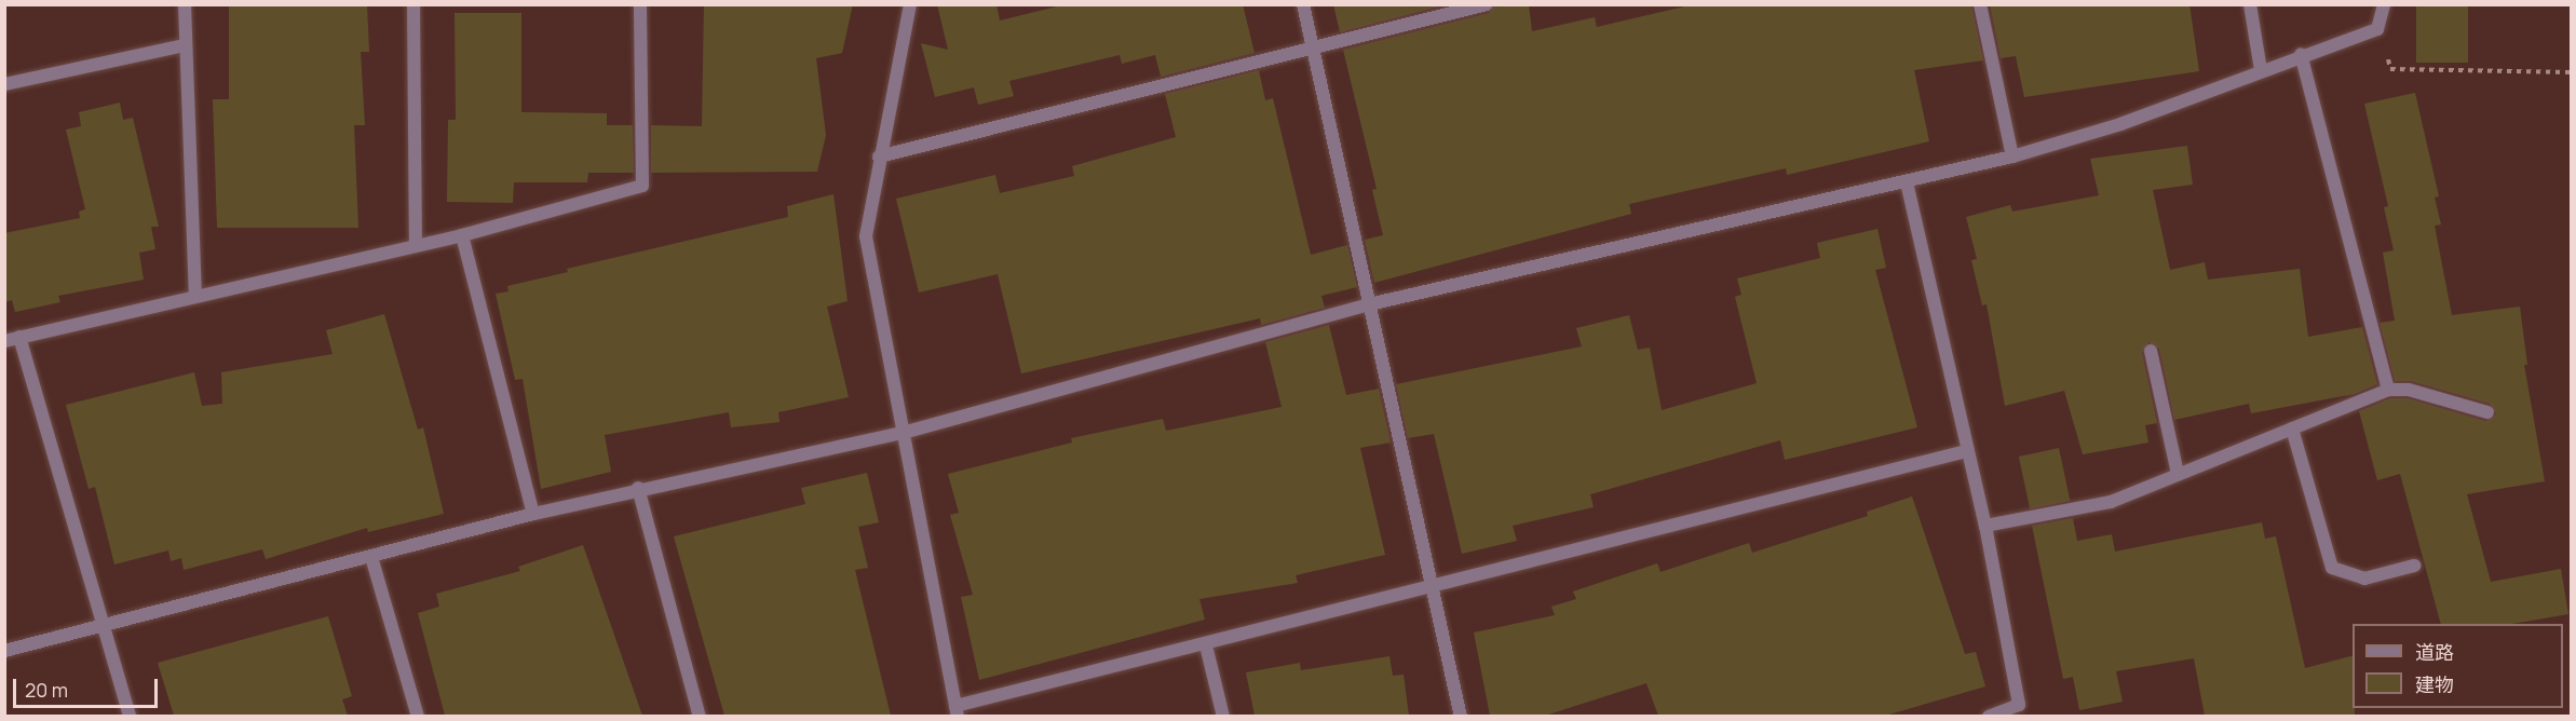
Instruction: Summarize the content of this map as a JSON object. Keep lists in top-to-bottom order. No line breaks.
{"legend":["道路","建物"],"scale_bar":"20 m"}
